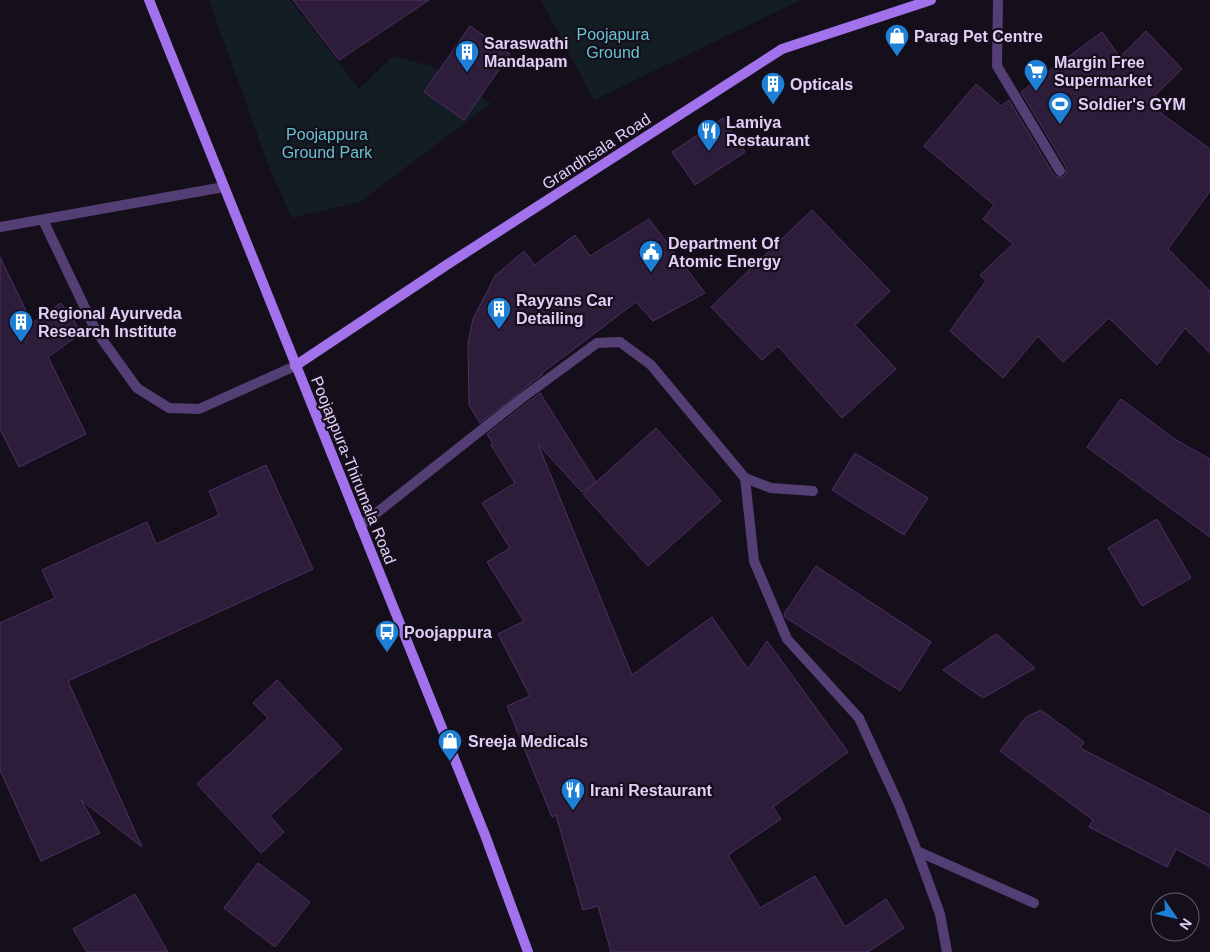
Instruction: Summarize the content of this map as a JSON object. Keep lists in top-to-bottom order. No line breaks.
{"streets":{"main road":["Grandhsala Road","Poojappura-Thirumala Road"]},"crossings":[["Grandhsala Road","Poojappura-Thirumala Road"]],"parks":["Poojapura Ground","Poojappura Ground Park"],"places":{"shop":["Parag Pet Centre","Sreeja Medicals"],"building":["Saraswathi Mandapam","Opticals","Rayyans Car Detailing","Regional Ayurveda Research Institute"],"supermarket":["Margin Free Supermarket"],"sports":["Soldier's GYM"],"restaurant":["Lamiya Restaurant","Irani Restaurant"],"public building":["Department Of Atomic Energy"],"bus stop":["Poojappura"]},"north":"bottom right"}
